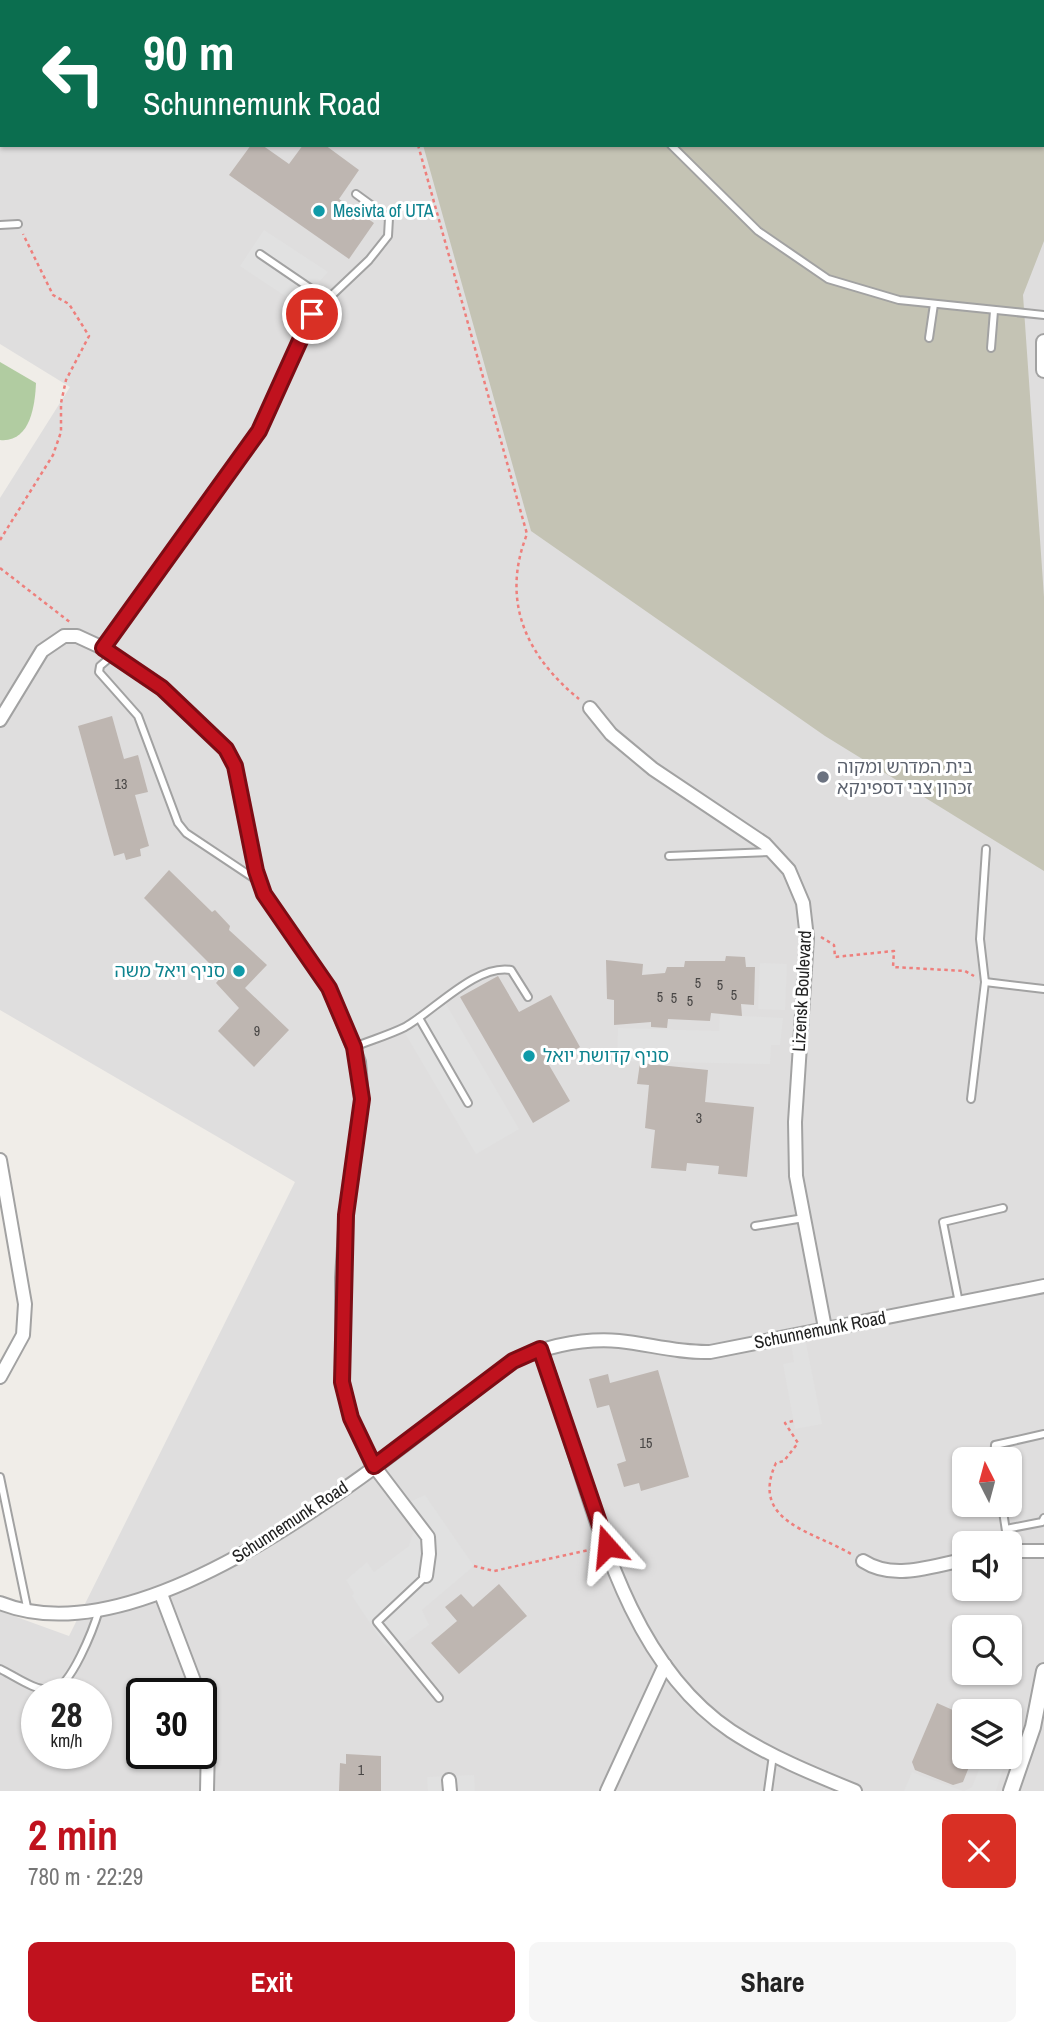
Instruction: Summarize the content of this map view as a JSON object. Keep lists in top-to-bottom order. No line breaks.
{"streets":{"street":["Lizensk Boulevard","Schunnemunk Road"]},"crossings":[["Lizensk Boulevard","Schunnemunk Road"]],"places":["Mesivta of UTA","בית המדרש ומקוה זכרון צבי דספינקא","סניף ויאל משה","סניף קדושת יואל"],"house_numbers":["13","5","5","5","5","5","5","9","3","15","1"],"north":"top","page":{"turn":["90 m","Schunnemunk Road"],"speed":"28 km/h","limit":"30","heading":["2 min","780 m · 22:29"],"buttons":["Exit","Share"]}}
